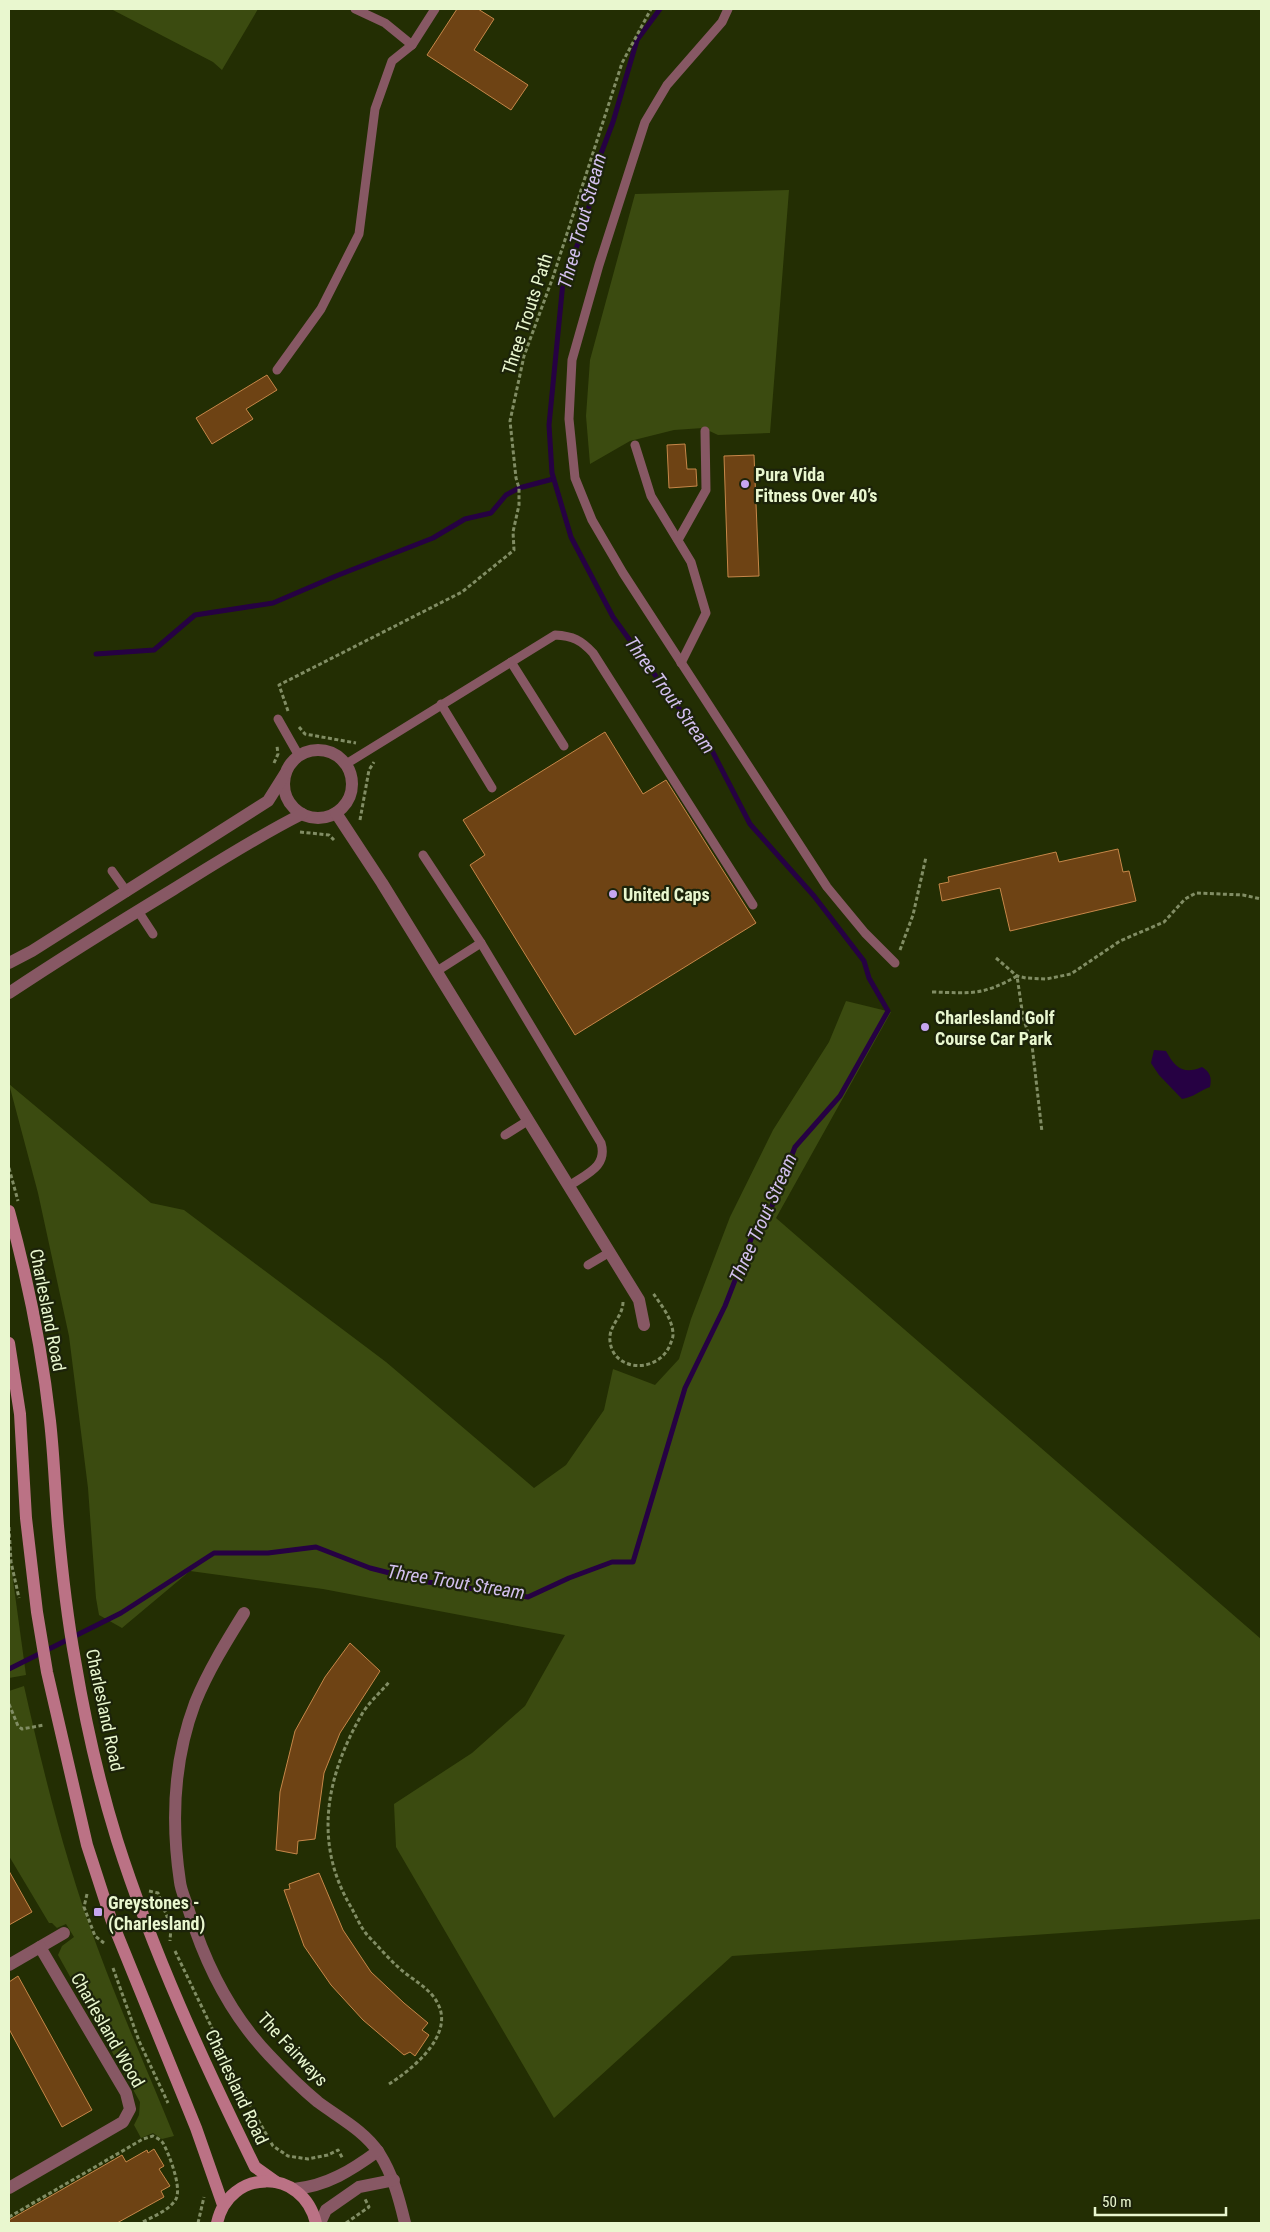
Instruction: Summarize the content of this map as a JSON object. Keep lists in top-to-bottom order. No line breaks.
{"streets":{"main road":["Charlesland Road"],"street":["Charlesland Wood","The Fairways"],"path":["Three Trouts Path"]},"water":["Three Trout Stream"],"places":{"other":["Pura Vida Fitness Over 40’s","United Caps","Charlesland Golf Course Car Park"],"transit":["Greystones - (Charlesland)"]},"scale_bar":"50 m"}
